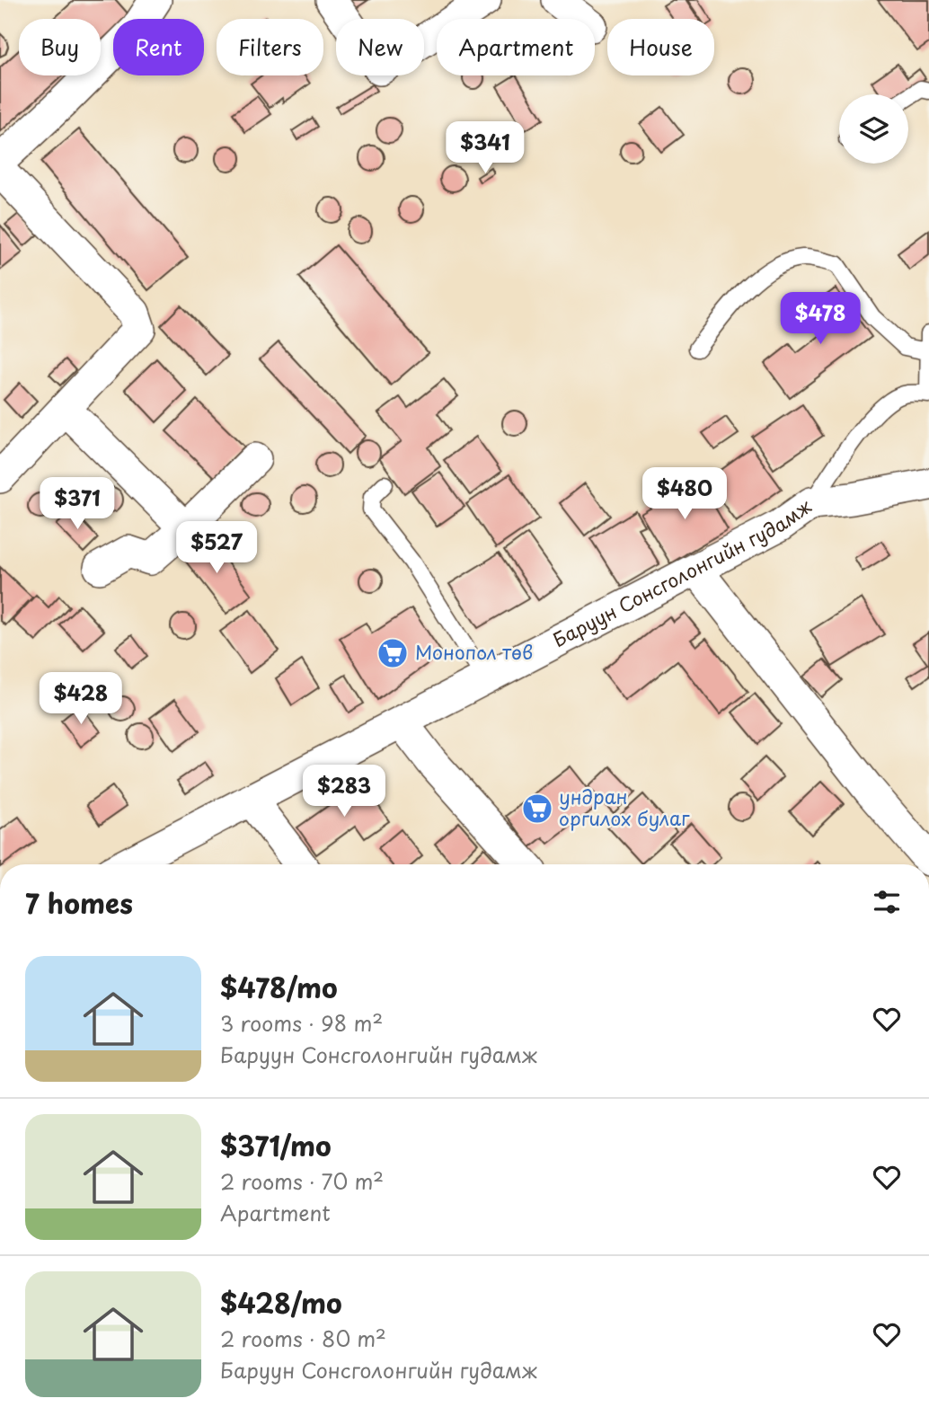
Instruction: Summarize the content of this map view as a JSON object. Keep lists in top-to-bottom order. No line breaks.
{"streets":{"street":["Баруун Сонсголонгийн гудамж"]},"places":{"supermarket":["Монопол төв","ундран оргилох булаг"]},"page":{"chip":["Buy","Rent","Filters","New","Apartment","House"],"price":["$341","$478","$480","$371","$527","$428","$283"],"heading":"7 homes","list":[{"name":"$478/mo","note":"3 rooms · 98 m² · Баруун Сонсголонгийн гудамж"},{"name":"$371/mo","note":"2 rooms · 70 m² · Apartment"},{"name":"$428/mo","note":"2 rooms · 80 m² · Баруун Сонсголонгийн гудамж"}]}}
